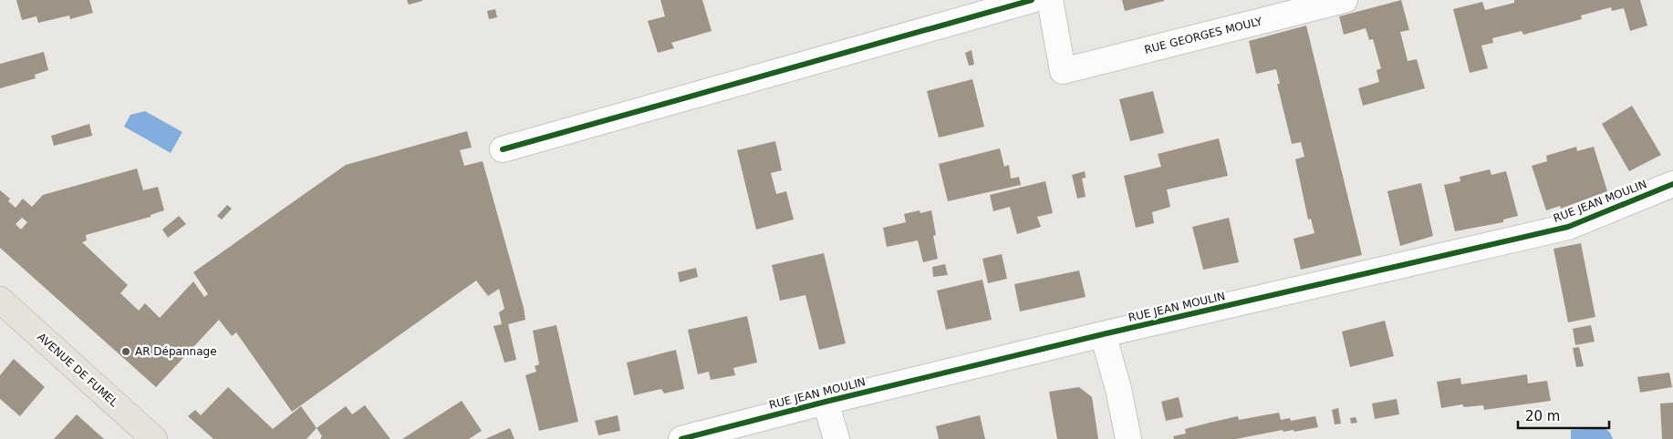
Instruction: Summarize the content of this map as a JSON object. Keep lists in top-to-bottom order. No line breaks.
{"streets":{"main road":["AVENUE DE FUMEL"],"street":["RUE GEORGES MOULY","RUE JEAN MOULIN"]},"places":["AR Dépannage"],"scale_bar":"20 m"}
